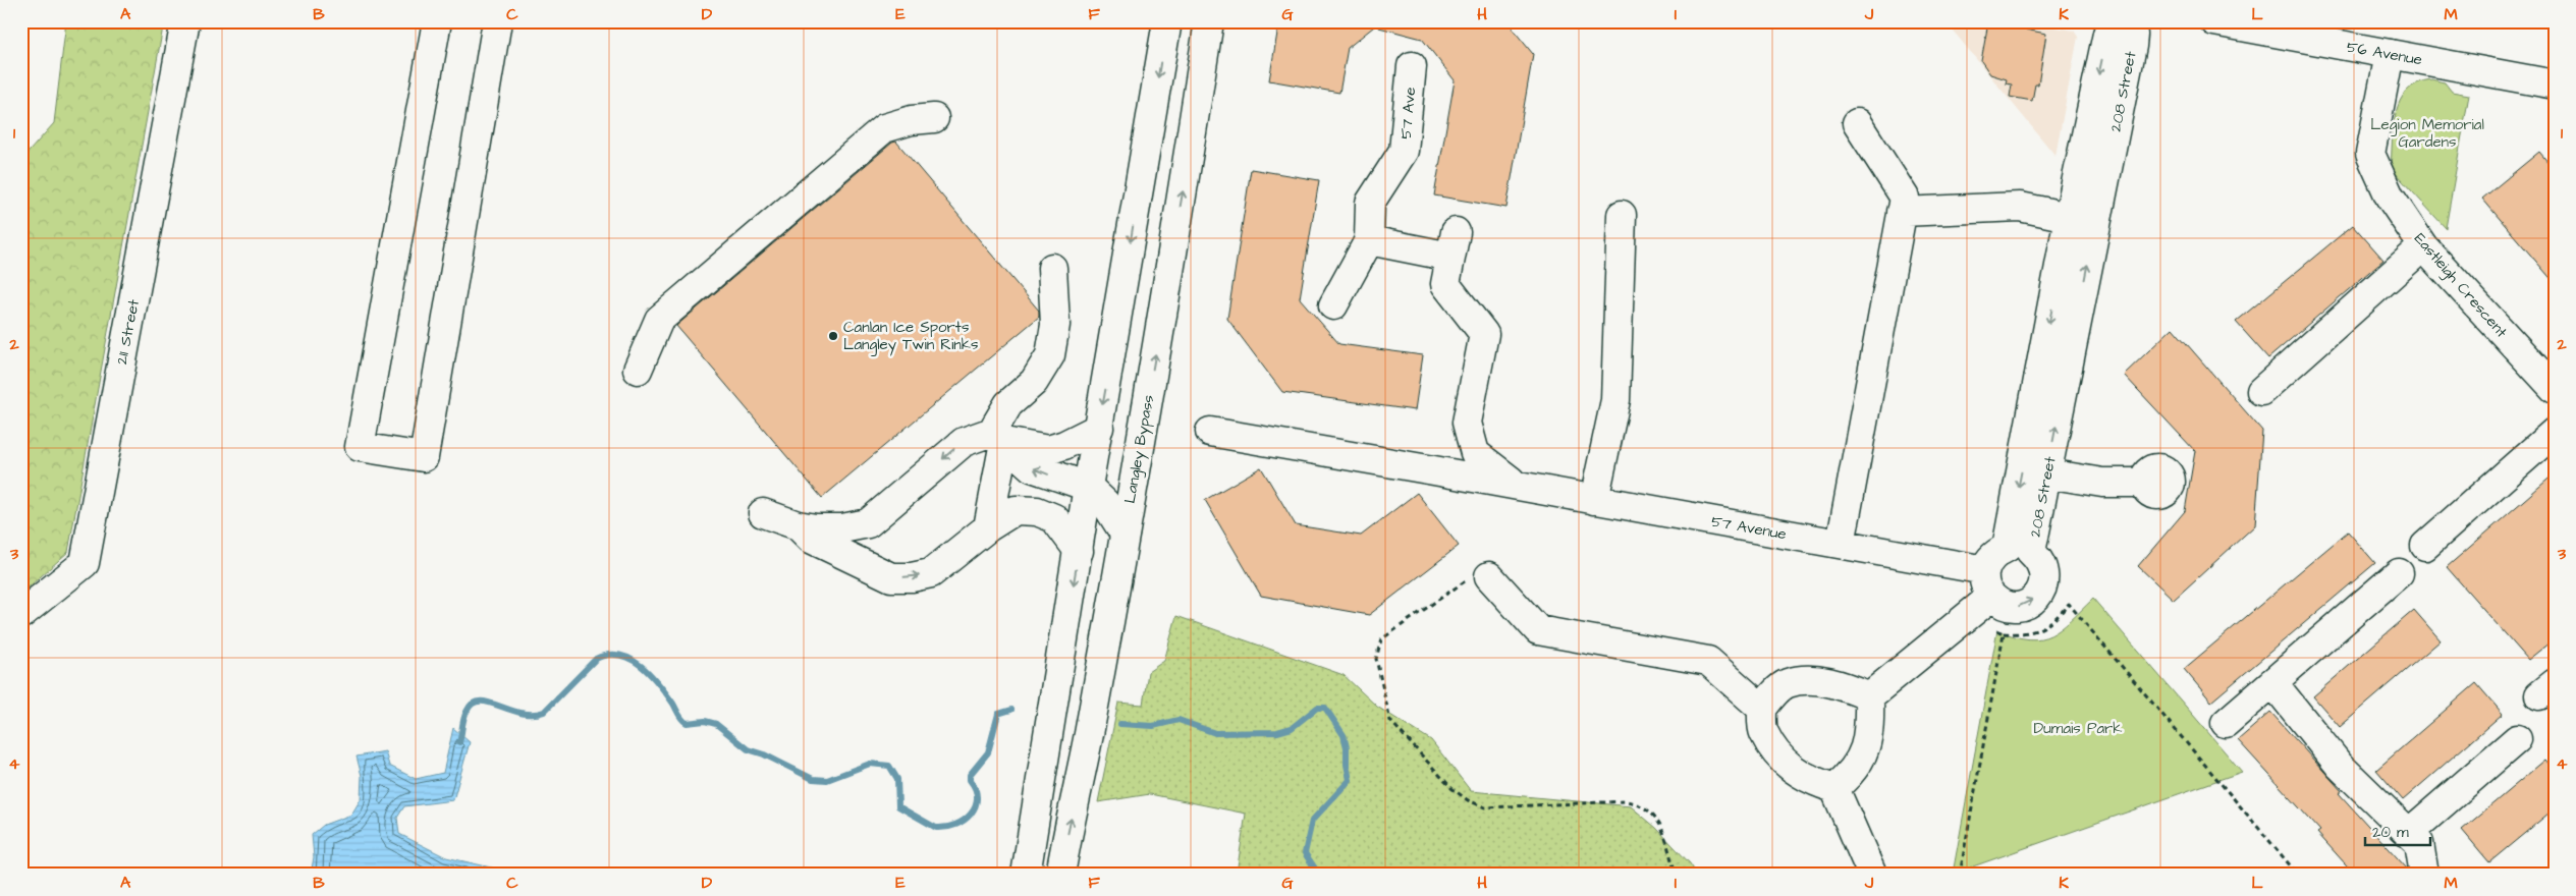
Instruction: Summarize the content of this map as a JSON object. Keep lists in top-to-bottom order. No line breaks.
{"streets":{"street":["56 Avenue","208 Street","57 Ave","Eastleigh Crescent","211 Street","Langley Bypass","57 Avenue"]},"crossings":[["56 Avenue","Eastleigh Crescent"],["208 Street","57 Avenue"]],"parks":["Legion Memorial Gardens","Dumais Park"],"places":["Canlan Ice Sports Langley Twin Rinks"],"scale_bar":"20 m","grid":{"columns":["A","B","C","D","E","F","G","H","I","J","K","L","M"],"rows":["1","2","3","4"]}}
